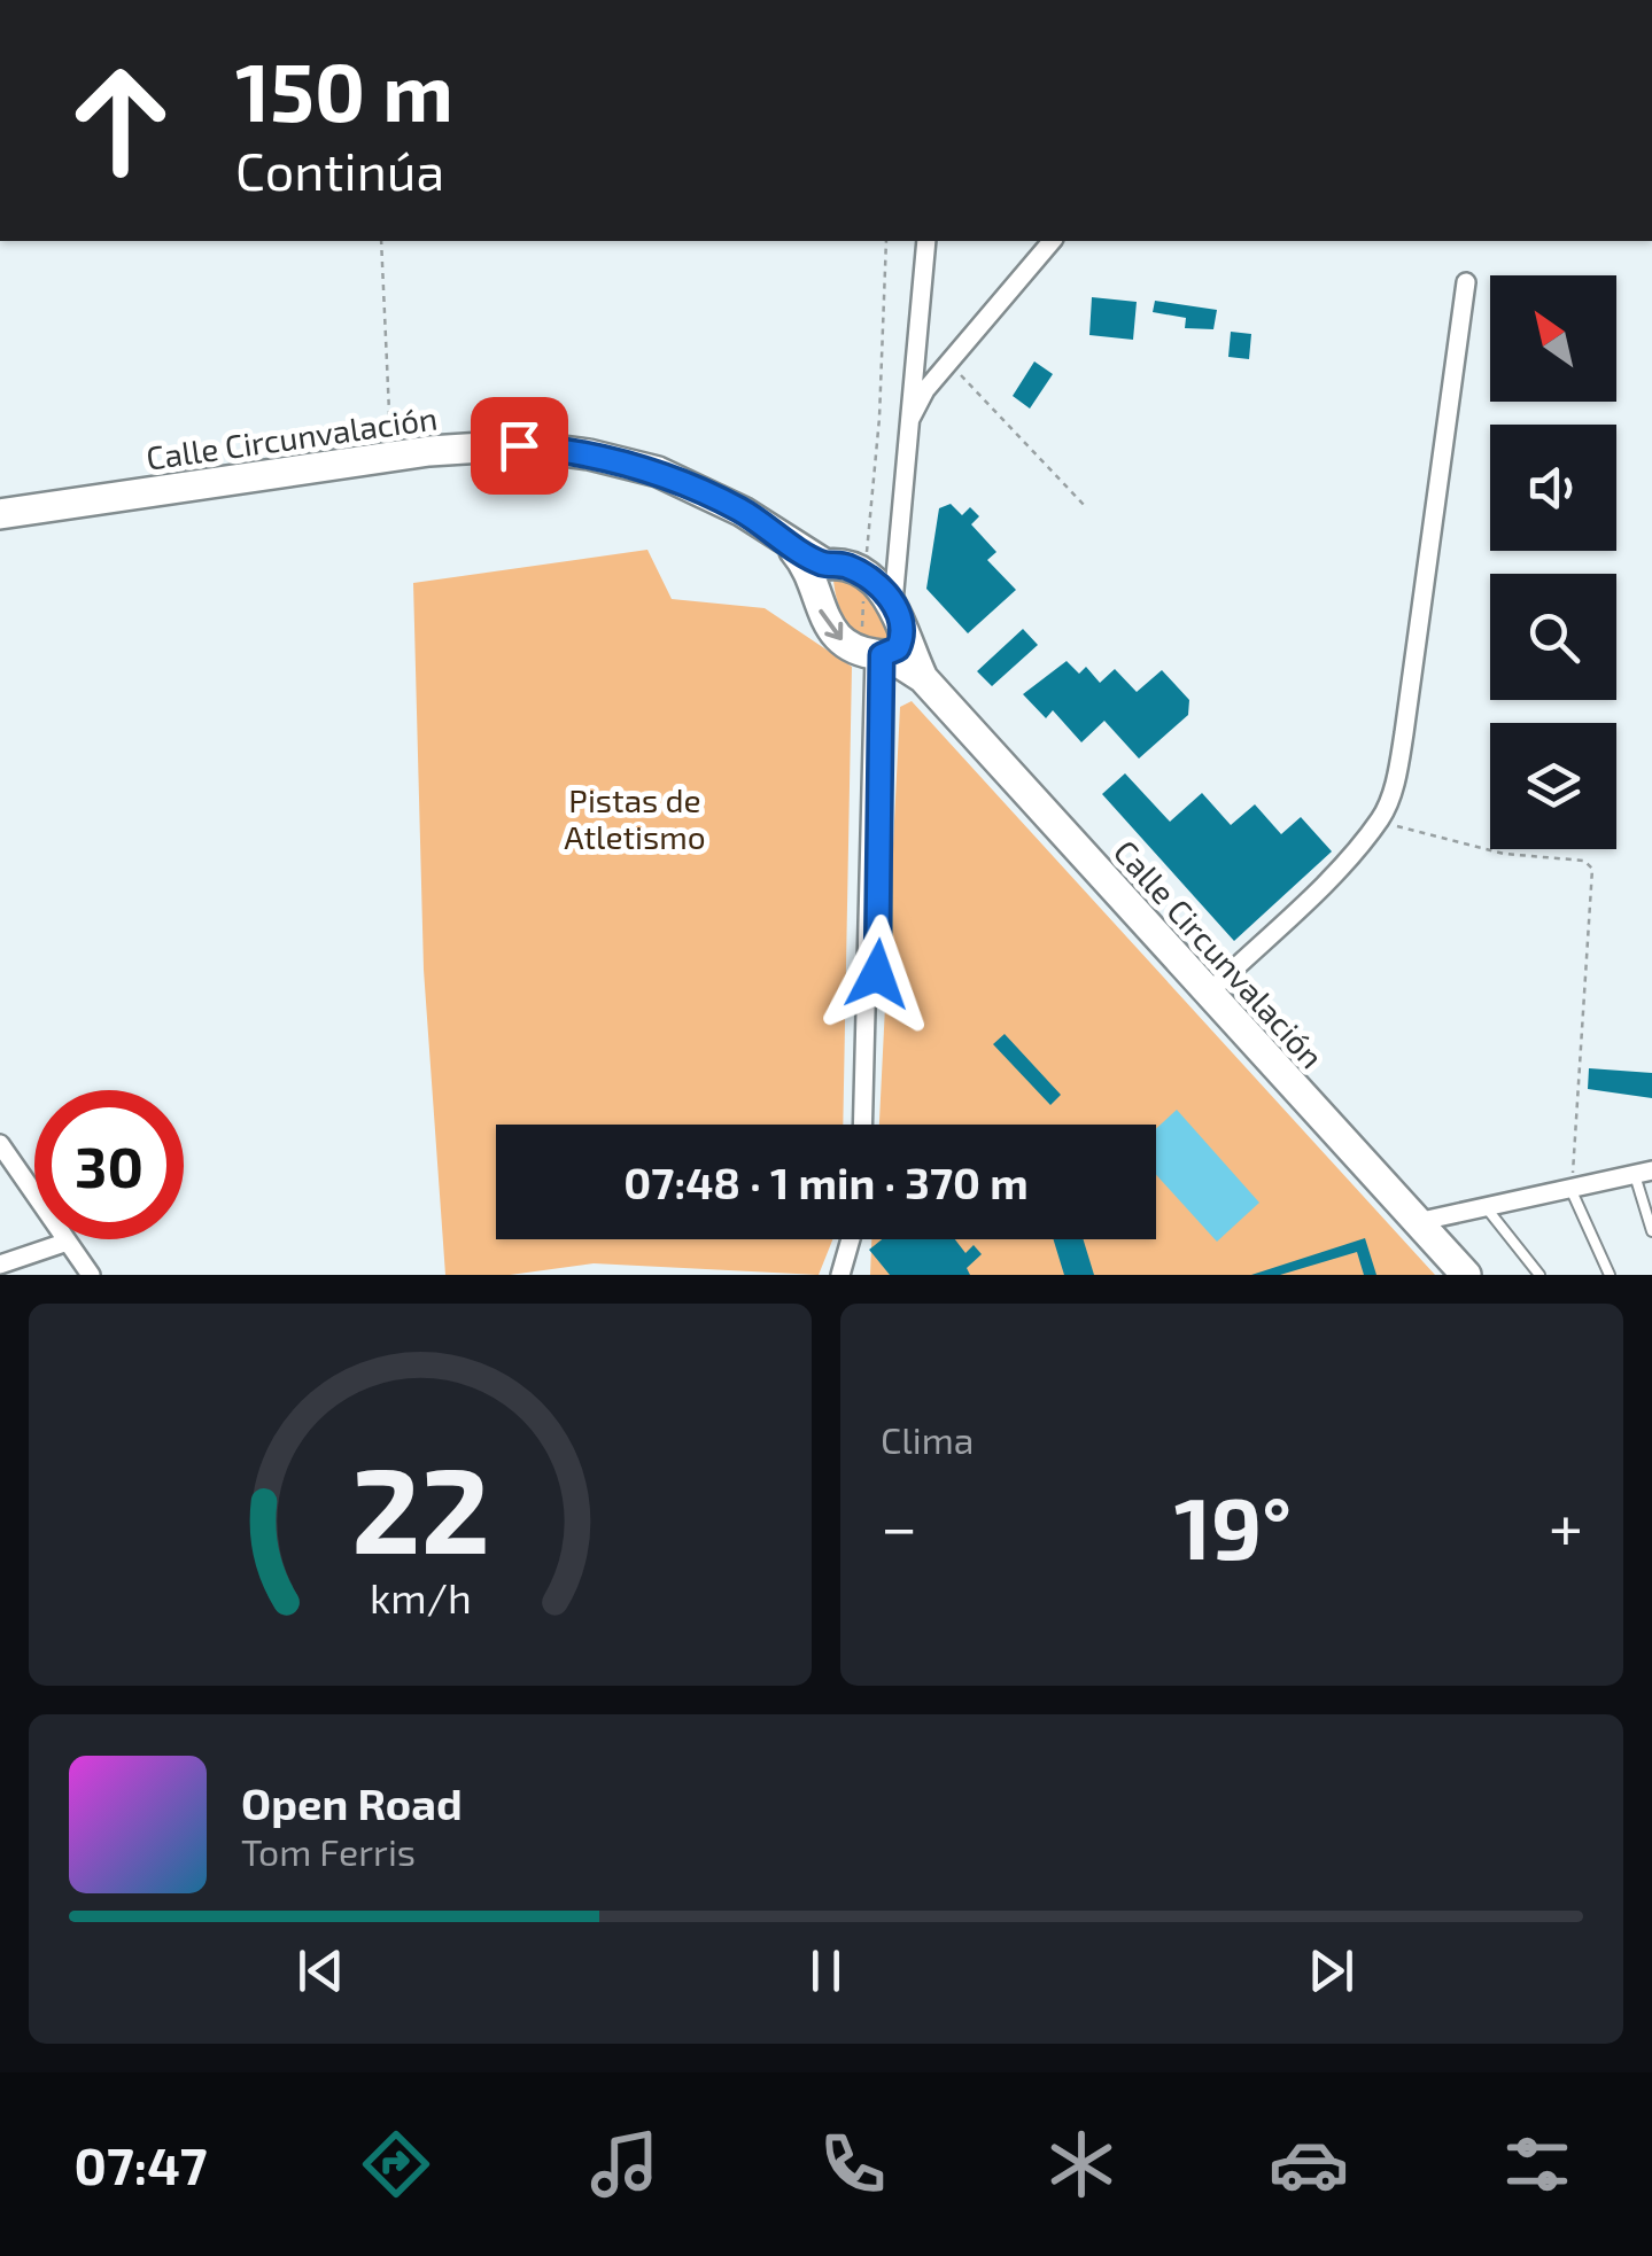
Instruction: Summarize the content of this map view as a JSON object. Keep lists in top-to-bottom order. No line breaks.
{"streets":{"main road":["Calle Circunvalación"]},"parks":["Pistas de Atletismo"],"north":"top left","page":{"turn":["150 m","Continúa"],"limit":"30","trip":"07:48 · 1 min · 370 m","tile":"Clima","heat":["−","19°","+"],"song":["Open Road","Tom Ferris"],"tabs":"07:47","gauge":["22","km/h"]}}
